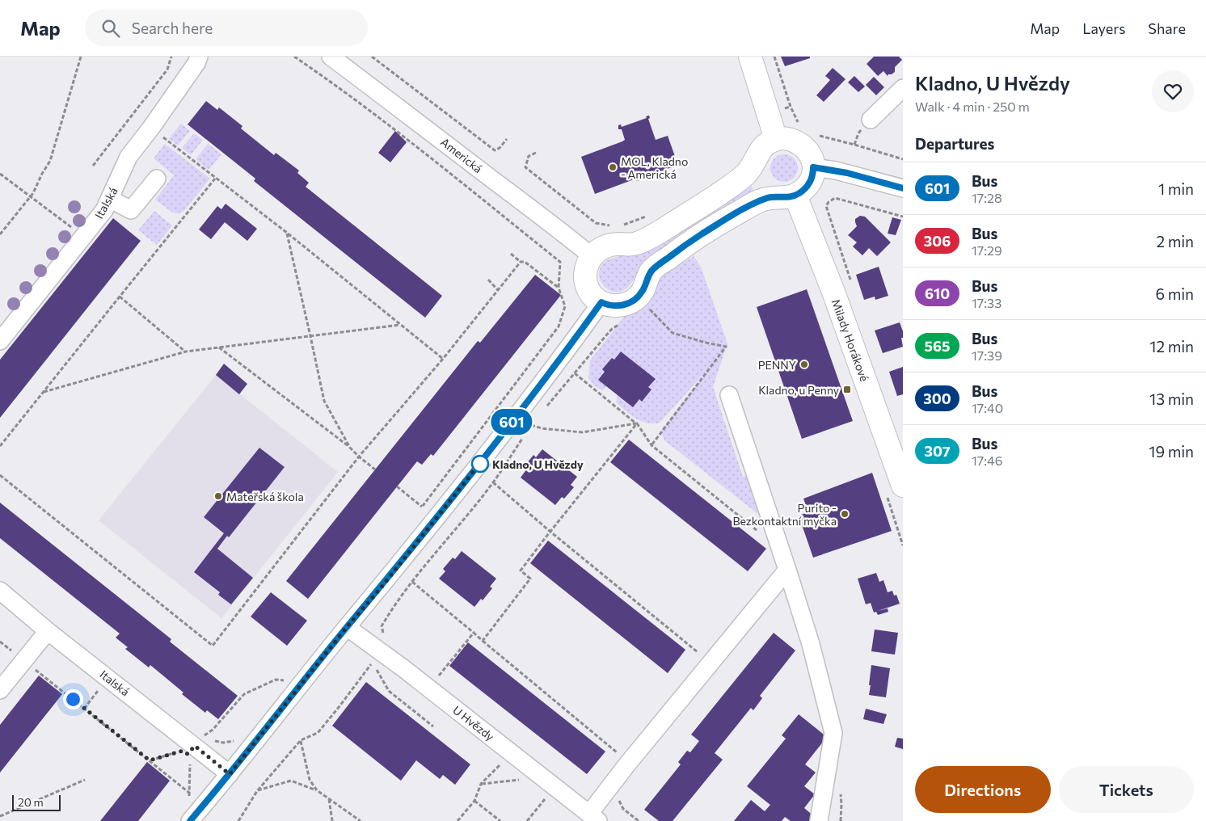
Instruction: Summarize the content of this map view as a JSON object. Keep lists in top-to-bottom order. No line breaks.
{"streets":{"main road":["Milady Horákové"],"street":["Americká","Italská","U Hvězdy"]},"places":{"other":["MOL, Kladno - Americká","PENNY","Kladno, U Hvězdy","Mateřská škola","Purito - Bezkontaktní myčka"],"transit":["Kladno, u Penny"]},"lines":["bus line 601"],"scale_bar":"20 m","page":{"header":"Map","search":"Search here","nav":["Map","Layers","Share"],"on_map":"601","heading":[["Kladno, U Hvězdy","Walk · 4 min · 250 m"],"Departures"],"list":[{"mark":"601","name":"Bus","note":"17:28","value":"1 min"},{"mark":"306","name":"Bus","note":"17:29","value":"2 min"},{"mark":"610","name":"Bus","note":"17:33","value":"6 min"},{"mark":"565","name":"Bus","note":"17:39","value":"12 min"},{"mark":"300","name":"Bus","note":"17:40","value":"13 min"},{"mark":"307","name":"Bus","note":"17:46","value":"19 min"}],"buttons":["Directions","Tickets"],"scale":"20 m"}}
